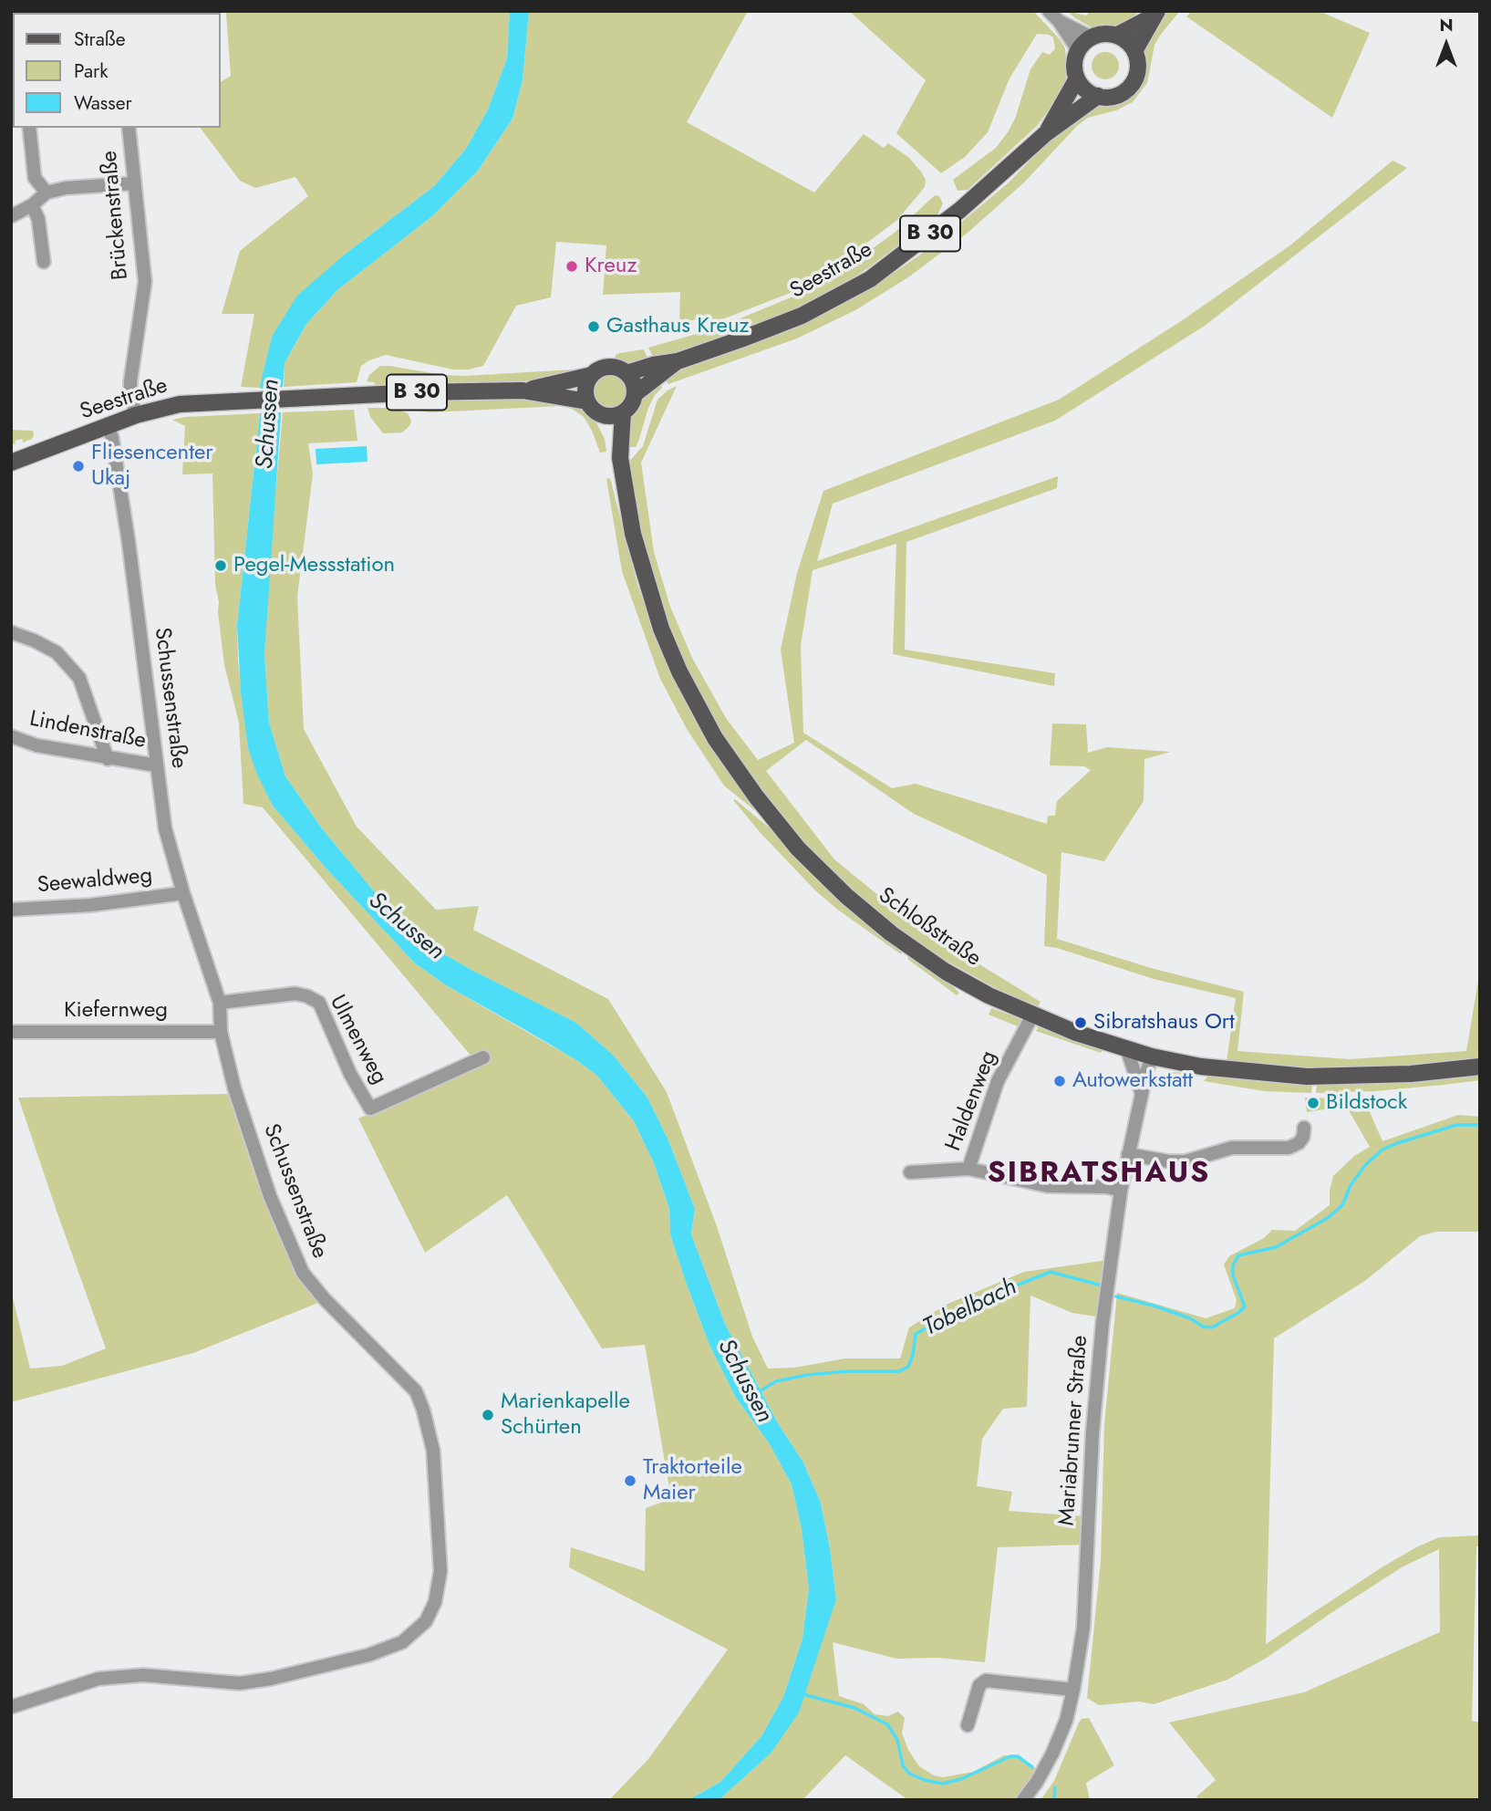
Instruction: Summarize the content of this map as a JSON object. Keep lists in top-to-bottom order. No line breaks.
{"streets":{"main road":["B 30","Seestraße","Schloßstraße"],"street":["Brückenstraße","Schussenstraße","Lindenstraße","Seewaldweg","Kiefernweg","Ulmenweg","Haldenweg","Mariabrunner Straße"]},"crossings":[["Brückenstraße","Seestraße"],["Seestraße","Schussenstraße"],["Seestraße","Schloßstraße"],["Schussenstraße","Lindenstraße"],["Schussenstraße","Seewaldweg"],["Schussenstraße","Kiefernweg"],["Schussenstraße","Ulmenweg"],["Schloßstraße","Haldenweg"],["Schloßstraße","Mariabrunner Straße"]],"districts":["SIBRATSHAUS"],"water":["Schussen","Tobelbach"],"places":["Kreuz","Gasthaus Kreuz","Fliesencenter Ukaj","Pegel-Messstation","Sibratshaus Ort","Autowerkstatt","Bildstock","Marienkapelle Schürten","Traktorteile Maier"],"legend":["Straße","Park","Wasser"],"north":"top"}
